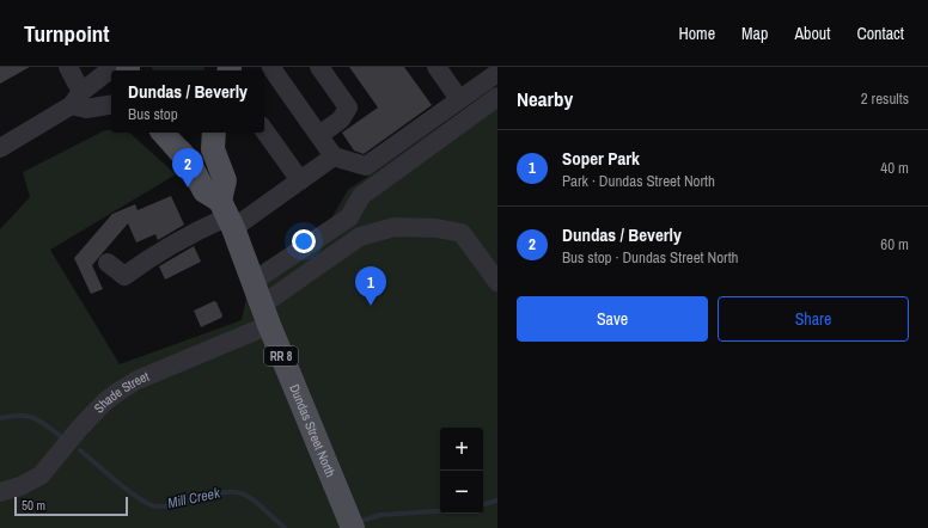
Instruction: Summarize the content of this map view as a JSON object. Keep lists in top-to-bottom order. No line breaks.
{"streets":{"main road":["RR 8","Dundas Street North"],"street":["Shade Street"]},"crossings":[["Shade Street","Dundas Street North"]],"water":["Mill Creek"],"scale_bar":"50 m","page":{"header":"Turnpoint","nav":["Home","Map","About","Contact"],"heading":["Nearby","2 results"],"popup":["Dundas / Beverly","Bus stop"],"list":[{"mark":"1","name":"Soper Park","note":"Park · Dundas Street North","value":"40 m"},{"mark":"2","name":"Dundas / Beverly","note":"Bus stop · Dundas Street North","value":"60 m"}],"pins":["2","1"],"buttons":["Save","Share"],"map_buttons":["+","−"],"scale":"50 m"}}
